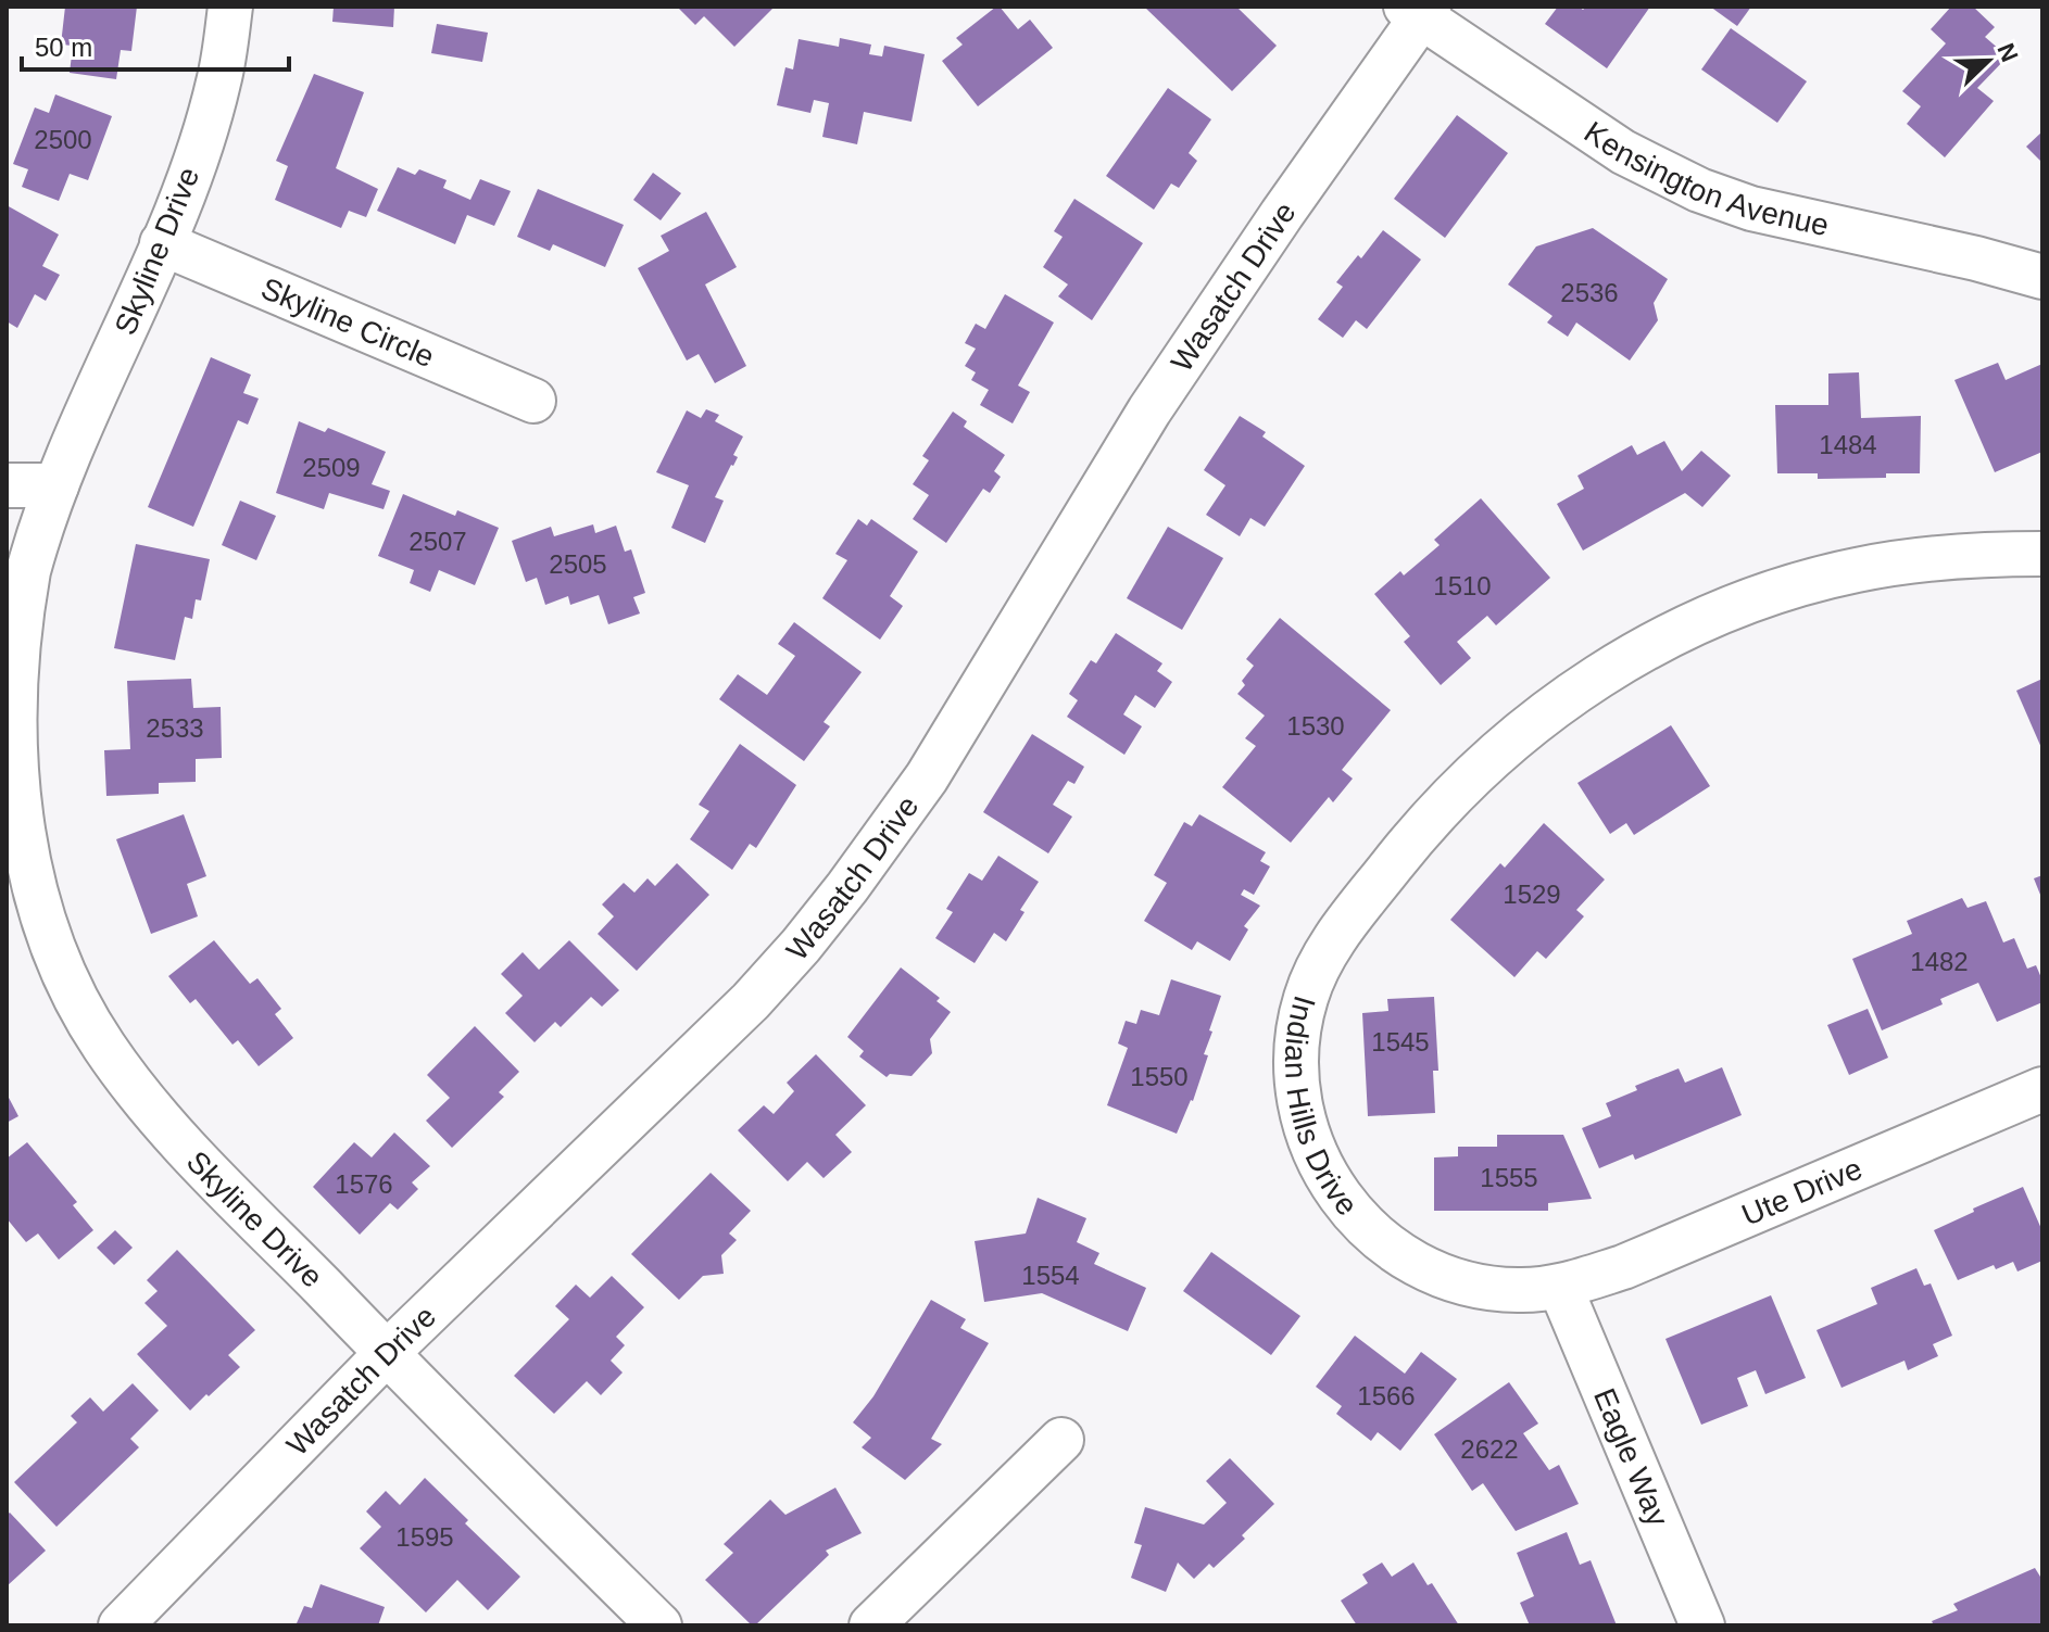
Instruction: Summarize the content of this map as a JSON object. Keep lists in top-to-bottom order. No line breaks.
{"streets":{"street":["Kensington Avenue","Skyline Drive","Wasatch Drive","Skyline Circle","Indian Hills Drive","Ute Drive","Eagle Way"]},"crossings":[["Kensington Avenue","Wasatch Drive"],["Skyline Drive","Wasatch Drive"],["Skyline Drive","Skyline Circle"],["Indian Hills Drive","Ute Drive"],["Indian Hills Drive","Eagle Way"],["Ute Drive","Eagle Way"]],"house_numbers":["2500","2536","1484","2509","2507","2505","1510","1530","2533","1529","1482","1545","1550","1555","1576","1554","1566","2622","1595"],"scale_bar":"50 m","north":"top right"}
